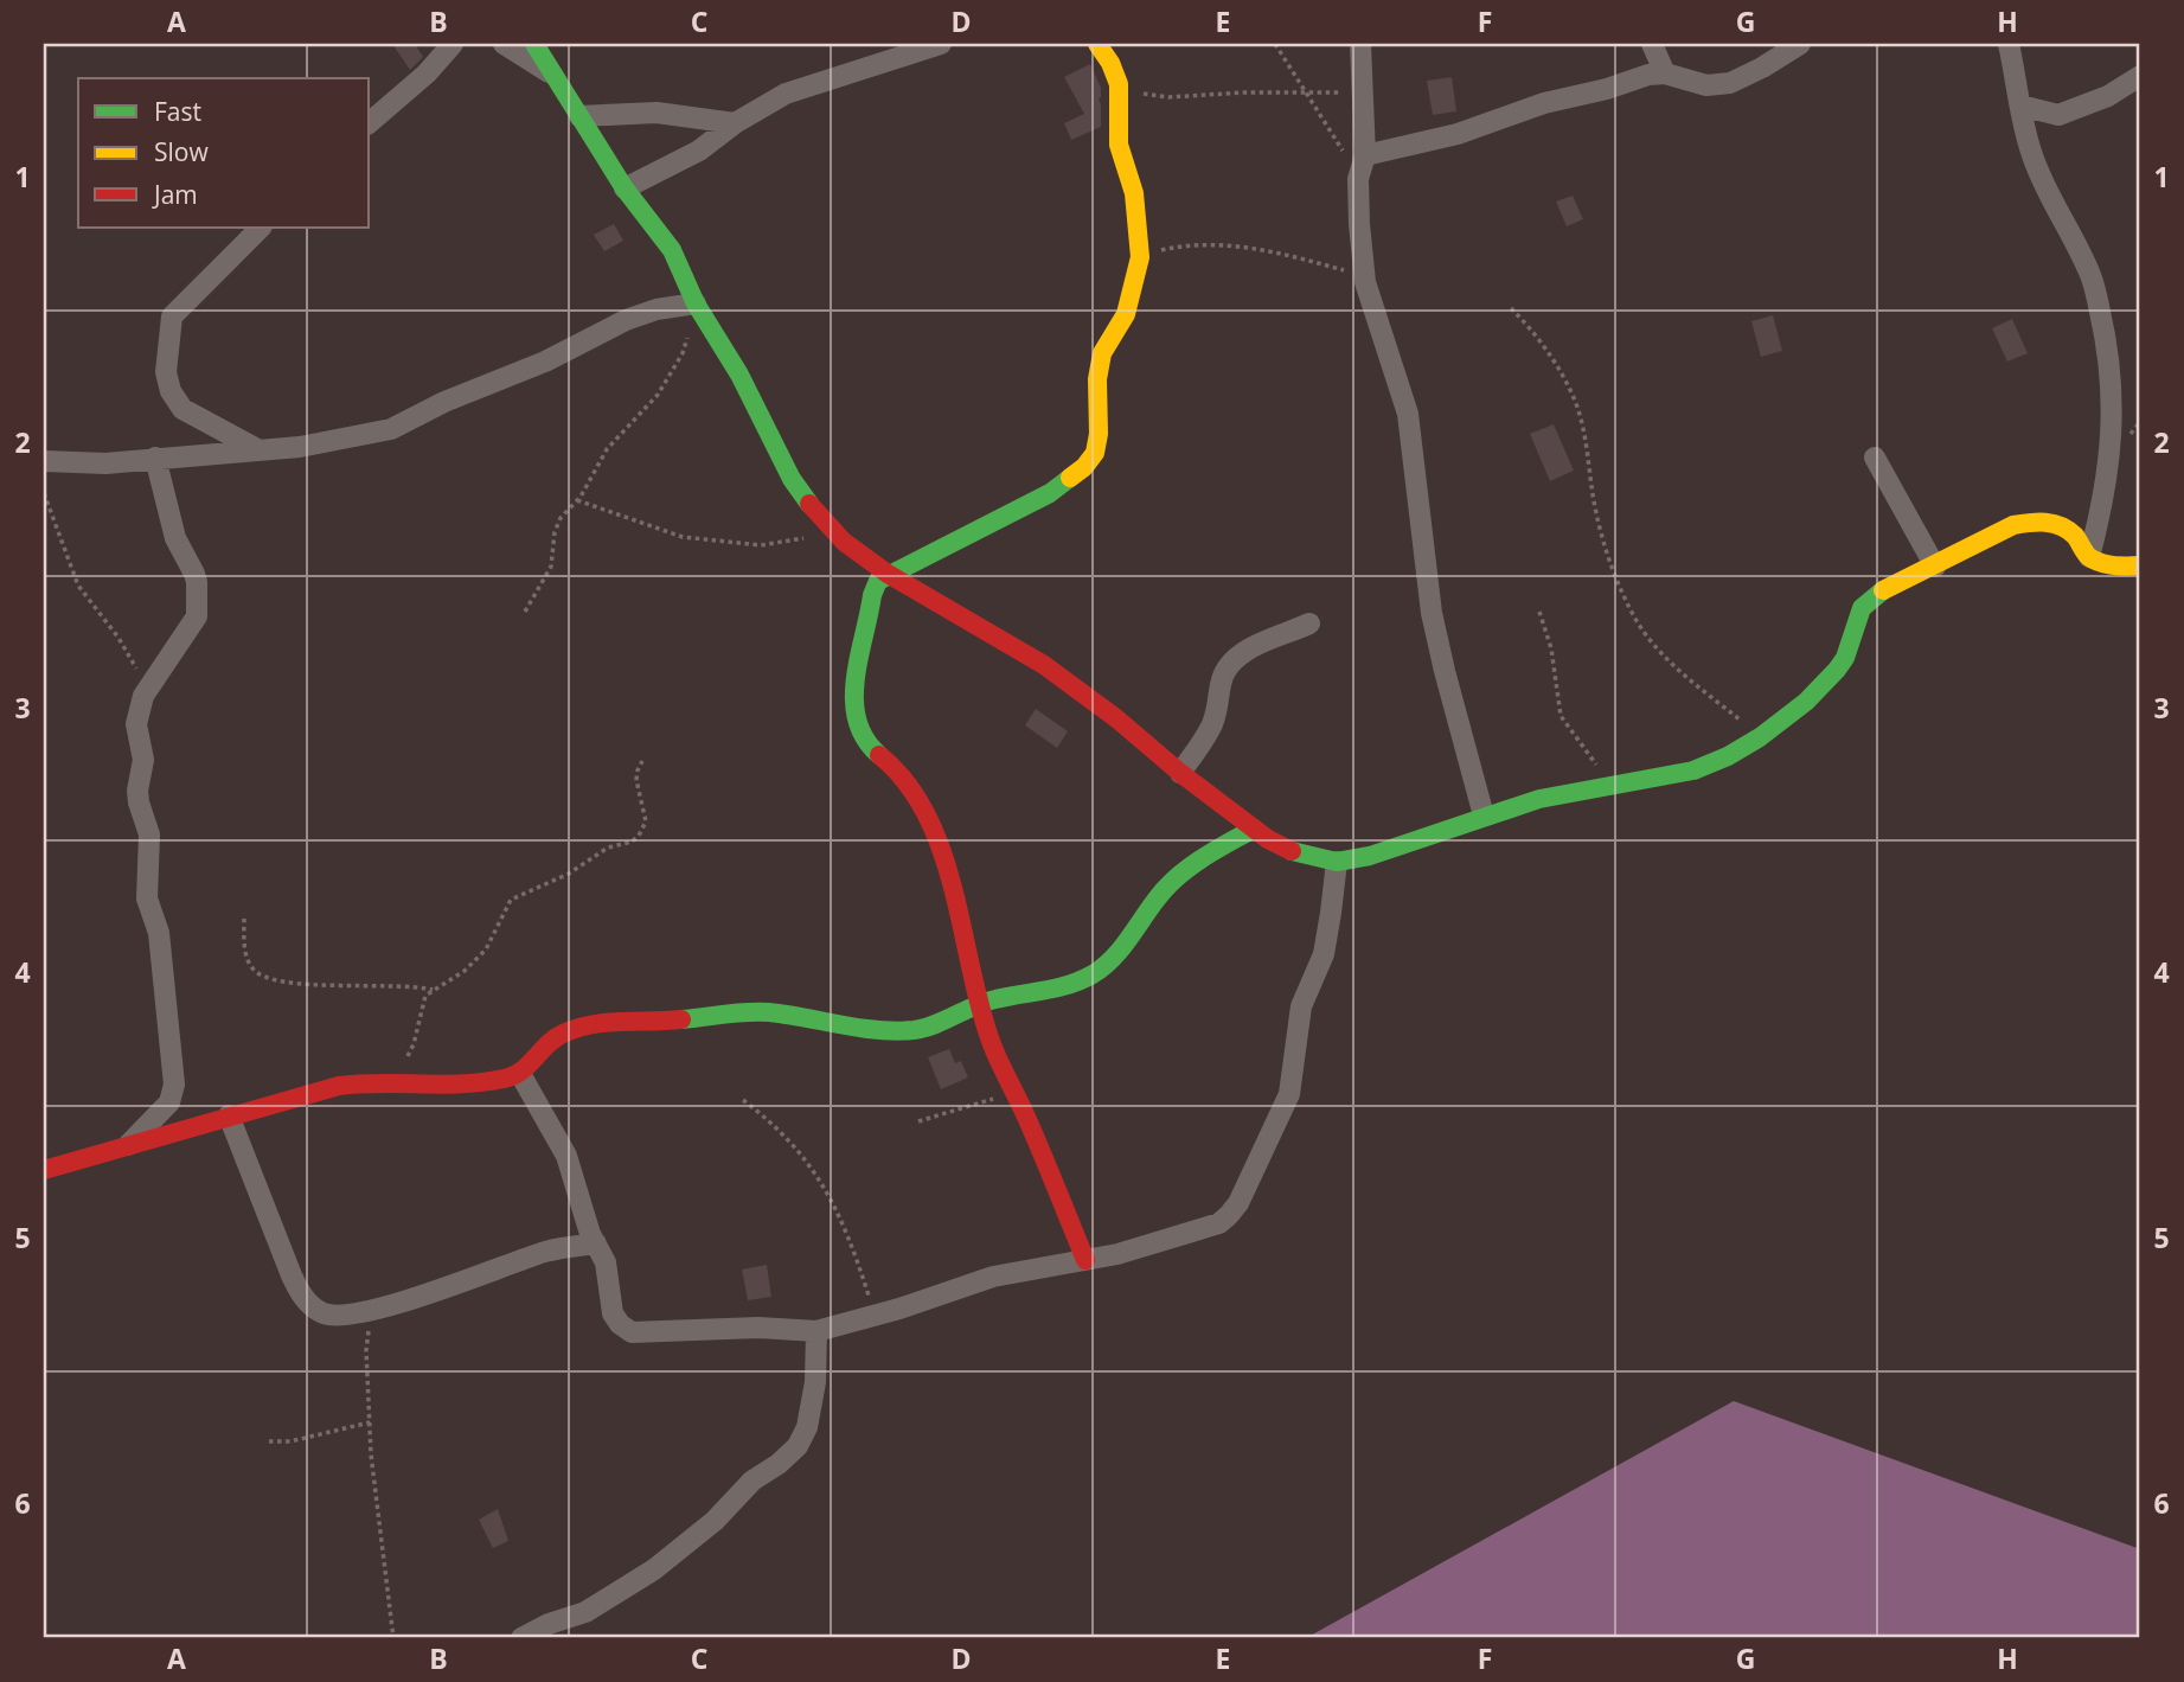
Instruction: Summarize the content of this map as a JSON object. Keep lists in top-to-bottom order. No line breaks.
{"legend":["Fast","Slow","Jam"],"grid":{"columns":["A","B","C","D","E","F","G","H"],"rows":["1","2","3","4","5","6"]}}
